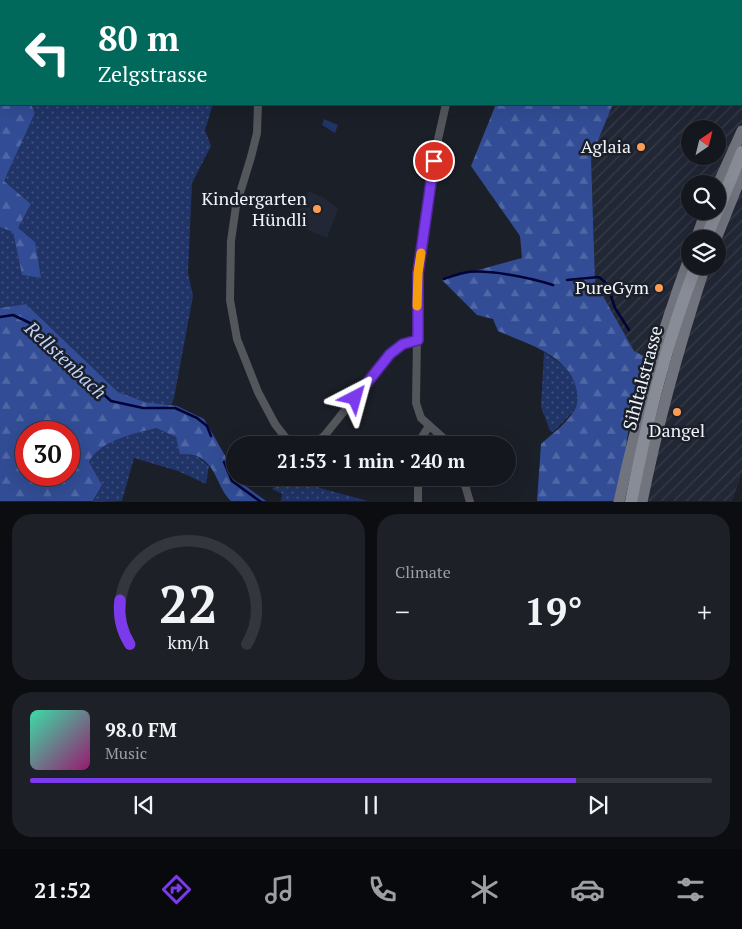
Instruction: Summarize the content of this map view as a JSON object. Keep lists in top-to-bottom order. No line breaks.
{"streets":{"main road":["Sihltalstrasse"]},"water":["Rellstenbach"],"places":["Aglaia","Kindergarten Hündli","PureGym","Dangel"],"north":"top right","page":{"turn":["80 m","Zelgstrasse"],"limit":"30","trip":"21:53 · 1 min · 240 m","tile":"Climate","heat":["−","19°","+"],"song":["98.0 FM","Music"],"tabs":"21:52","gauge":["22","km/h"]}}
